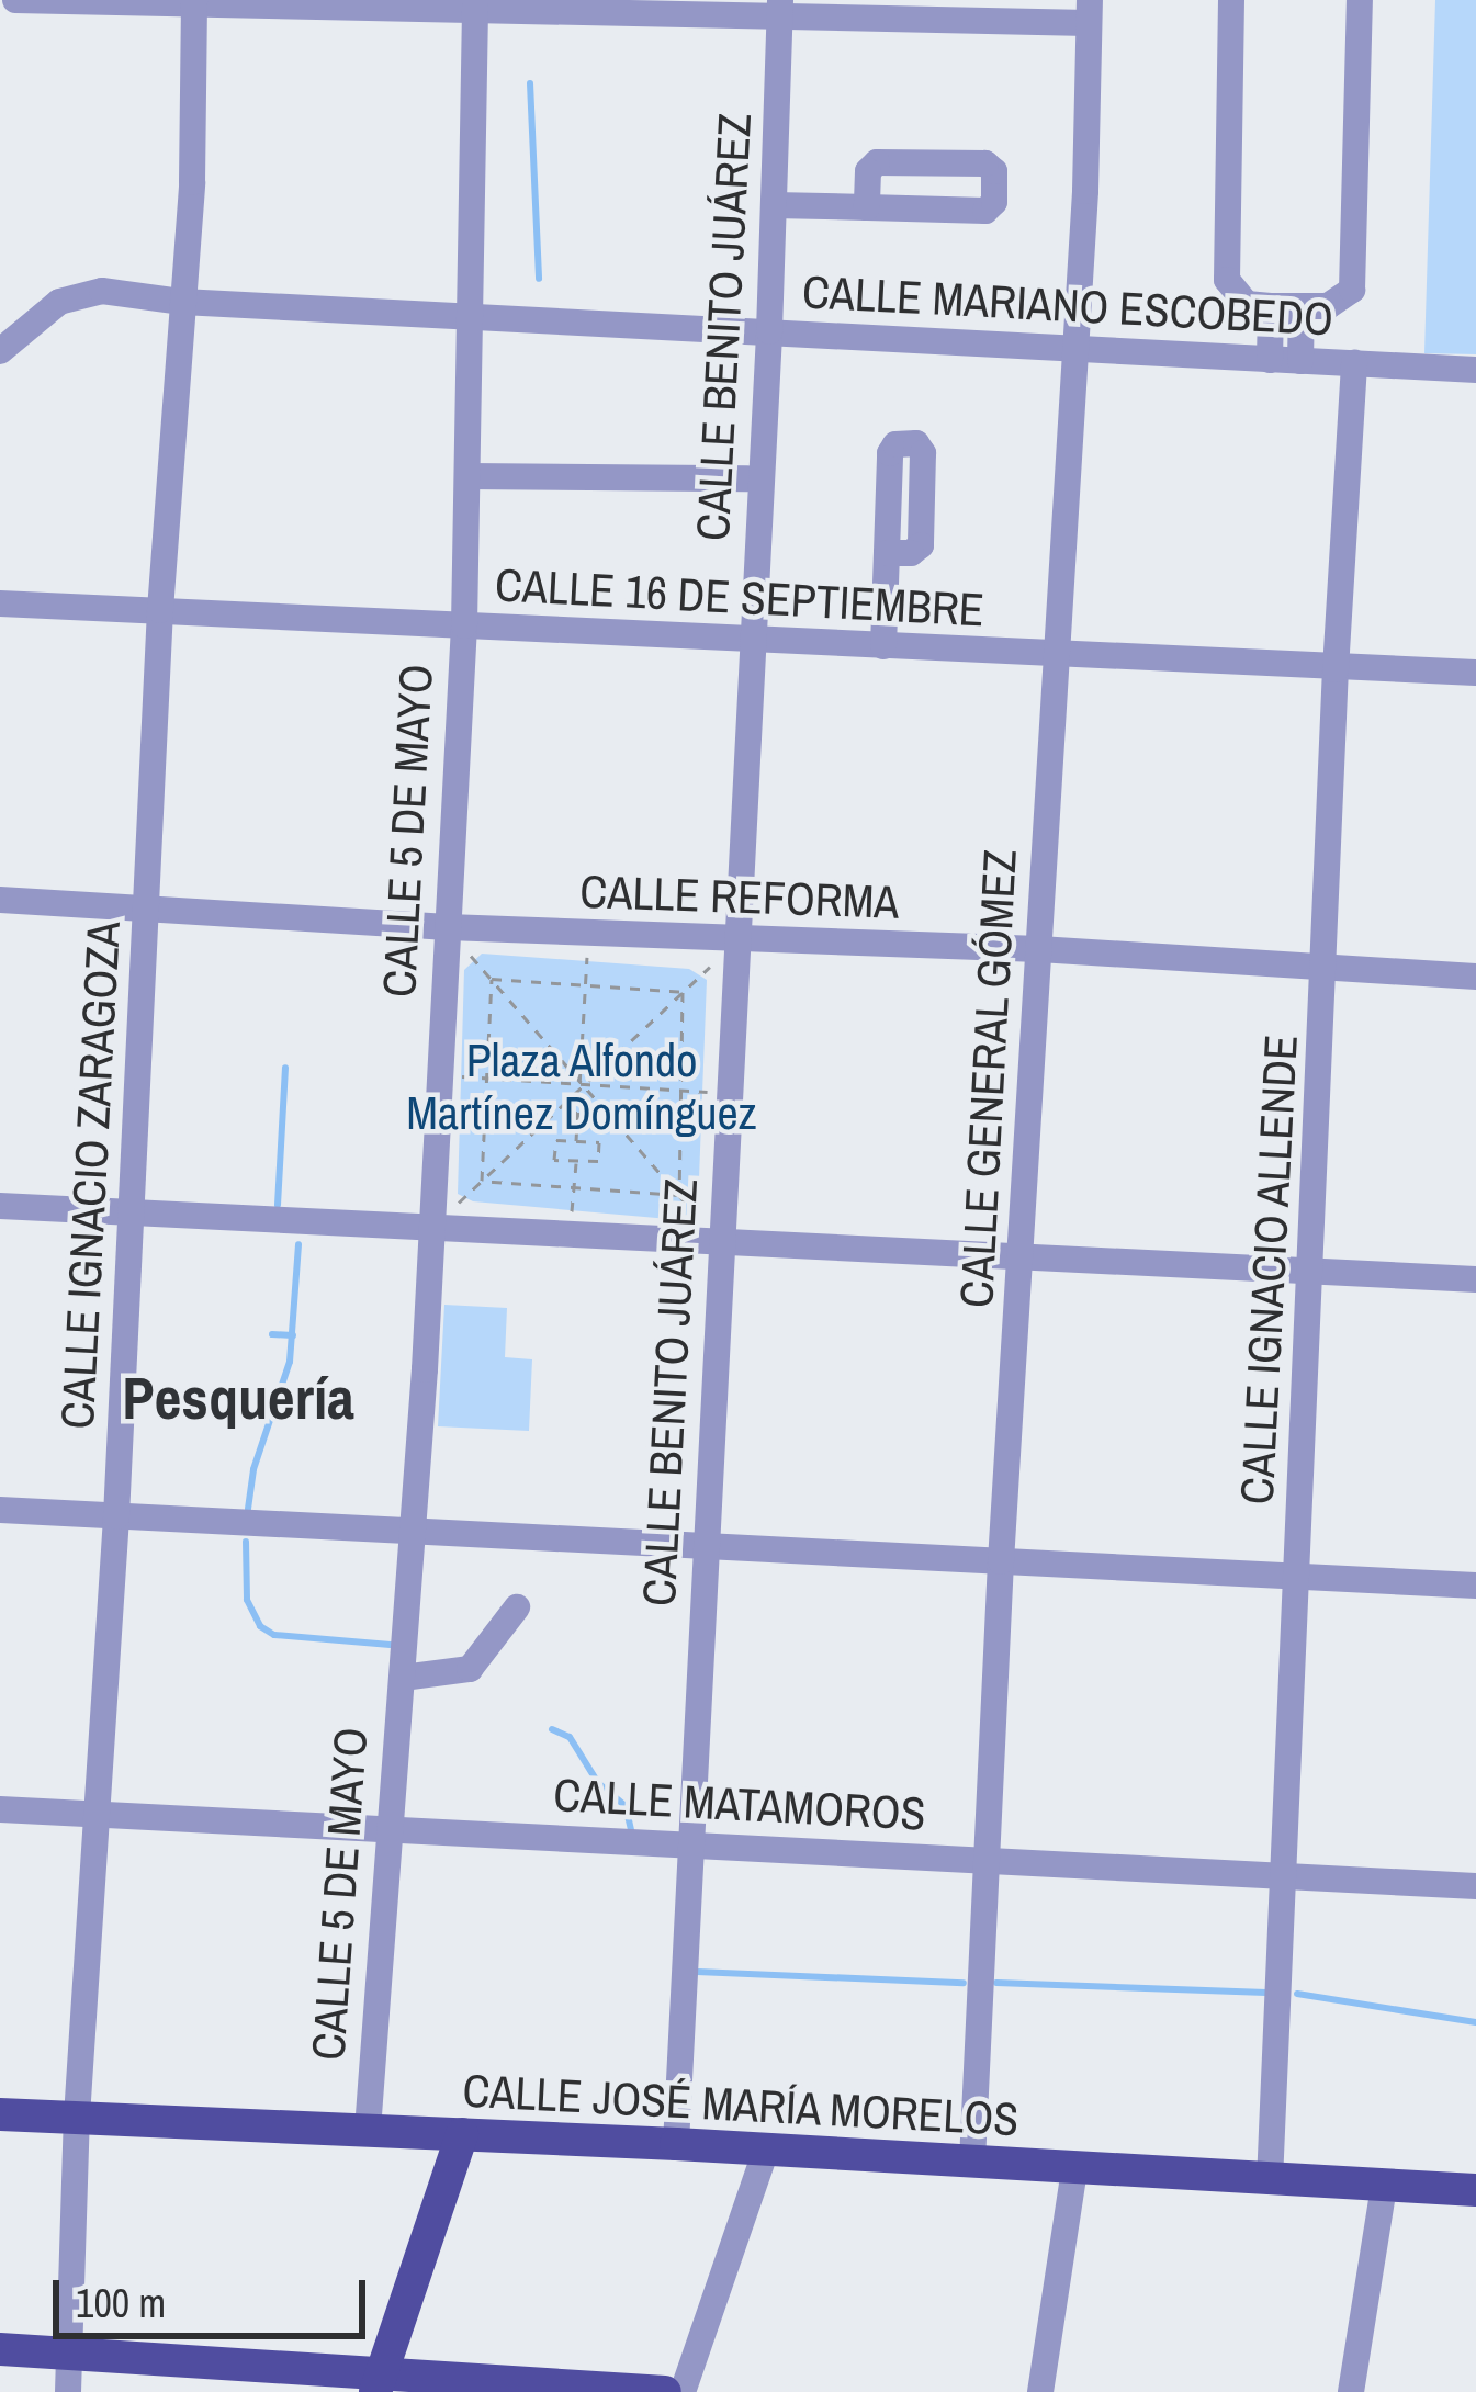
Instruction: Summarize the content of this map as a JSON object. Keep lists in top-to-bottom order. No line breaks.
{"streets":{"main road":["CALLE JOSÉ MARÍA MORELOS"],"street":["CALLE MARIANO ESCOBEDO","CALLE BENITO JUÁREZ","CALLE 16 DE SEPTIEMBRE","CALLE 5 DE MAYO","CALLE REFORMA","CALLE GENERAL GÓMEZ","CALLE IGNACIO ZARAGOZA","CALLE IGNACIO ALLENDE","CALLE MATAMOROS"]},"crossings":[["CALLE MARIANO ESCOBEDO","CALLE BENITO JUÁREZ"],["CALLE MARIANO ESCOBEDO","CALLE 5 DE MAYO"],["CALLE MARIANO ESCOBEDO","CALLE GENERAL GÓMEZ"],["CALLE MARIANO ESCOBEDO","CALLE IGNACIO ZARAGOZA"],["CALLE MARIANO ESCOBEDO","CALLE IGNACIO ALLENDE"],["CALLE BENITO JUÁREZ","CALLE 16 DE SEPTIEMBRE"],["CALLE BENITO JUÁREZ","CALLE REFORMA"],["CALLE BENITO JUÁREZ","CALLE MATAMOROS"],["CALLE BENITO JUÁREZ","CALLE JOSÉ MARÍA MORELOS"],["CALLE 16 DE SEPTIEMBRE","CALLE 5 DE MAYO"],["CALLE 16 DE SEPTIEMBRE","CALLE GENERAL GÓMEZ"],["CALLE 16 DE SEPTIEMBRE","CALLE IGNACIO ZARAGOZA"],["CALLE 16 DE SEPTIEMBRE","CALLE IGNACIO ALLENDE"],["CALLE 5 DE MAYO","CALLE REFORMA"],["CALLE 5 DE MAYO","CALLE MATAMOROS"],["CALLE 5 DE MAYO","CALLE JOSÉ MARÍA MORELOS"],["CALLE REFORMA","CALLE GENERAL GÓMEZ"],["CALLE REFORMA","CALLE IGNACIO ZARAGOZA"],["CALLE REFORMA","CALLE IGNACIO ALLENDE"],["CALLE GENERAL GÓMEZ","CALLE MATAMOROS"],["CALLE GENERAL GÓMEZ","CALLE JOSÉ MARÍA MORELOS"],["CALLE IGNACIO ZARAGOZA","CALLE MATAMOROS"],["CALLE IGNACIO ZARAGOZA","CALLE JOSÉ MARÍA MORELOS"],["CALLE IGNACIO ALLENDE","CALLE MATAMOROS"],["CALLE IGNACIO ALLENDE","CALLE JOSÉ MARÍA MORELOS"]],"districts":["Pesquería"],"parks":["Plaza Alfondo Martínez Domínguez"],"scale_bar":"100 m"}
